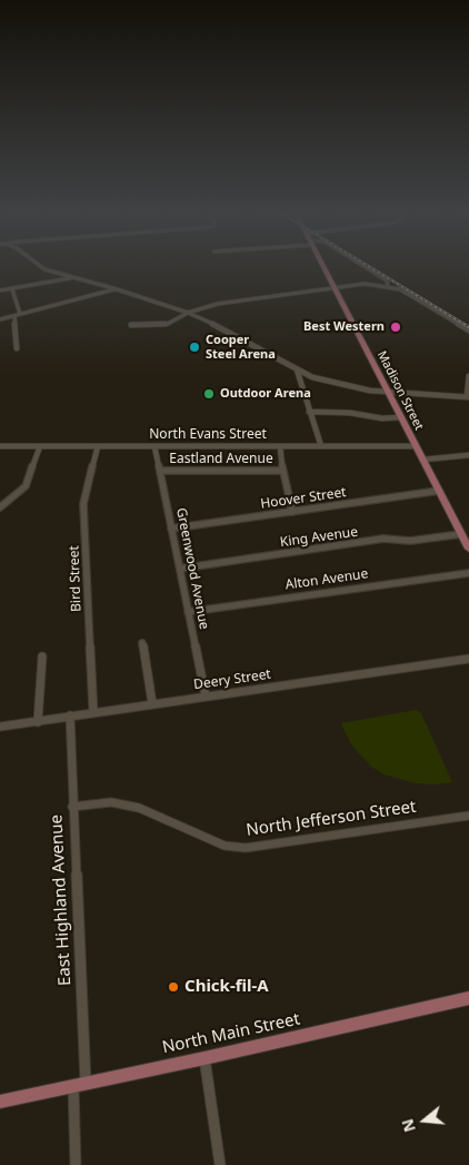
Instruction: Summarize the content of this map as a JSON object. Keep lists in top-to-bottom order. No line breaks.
{"streets":{"main road":["Madison Street","North Main Street"],"street":["North Evans Street","Eastland Avenue","Hoover Street","King Avenue","Greenwood Avenue","Bird Street","Alton Avenue","Deery Street","North Jefferson Street","East Highland Avenue"]},"crossings":[["Madison Street","North Evans Street"],["Madison Street","Hoover Street"],["Madison Street","King Avenue"],["North Evans Street","Greenwood Avenue"],["North Evans Street","Bird Street"],["Eastland Avenue","Greenwood Avenue"],["Hoover Street","Greenwood Avenue"],["King Avenue","Greenwood Avenue"],["Greenwood Avenue","Alton Avenue"],["Greenwood Avenue","Deery Street"],["Bird Street","Deery Street"],["Deery Street","East Highland Avenue"],["North Jefferson Street","East Highland Avenue"],["East Highland Avenue","North Main Street"]],"places":["Best Western","Cooper Steel Arena","Outdoor Arena","Chick-fil-A"],"north":"left"}
